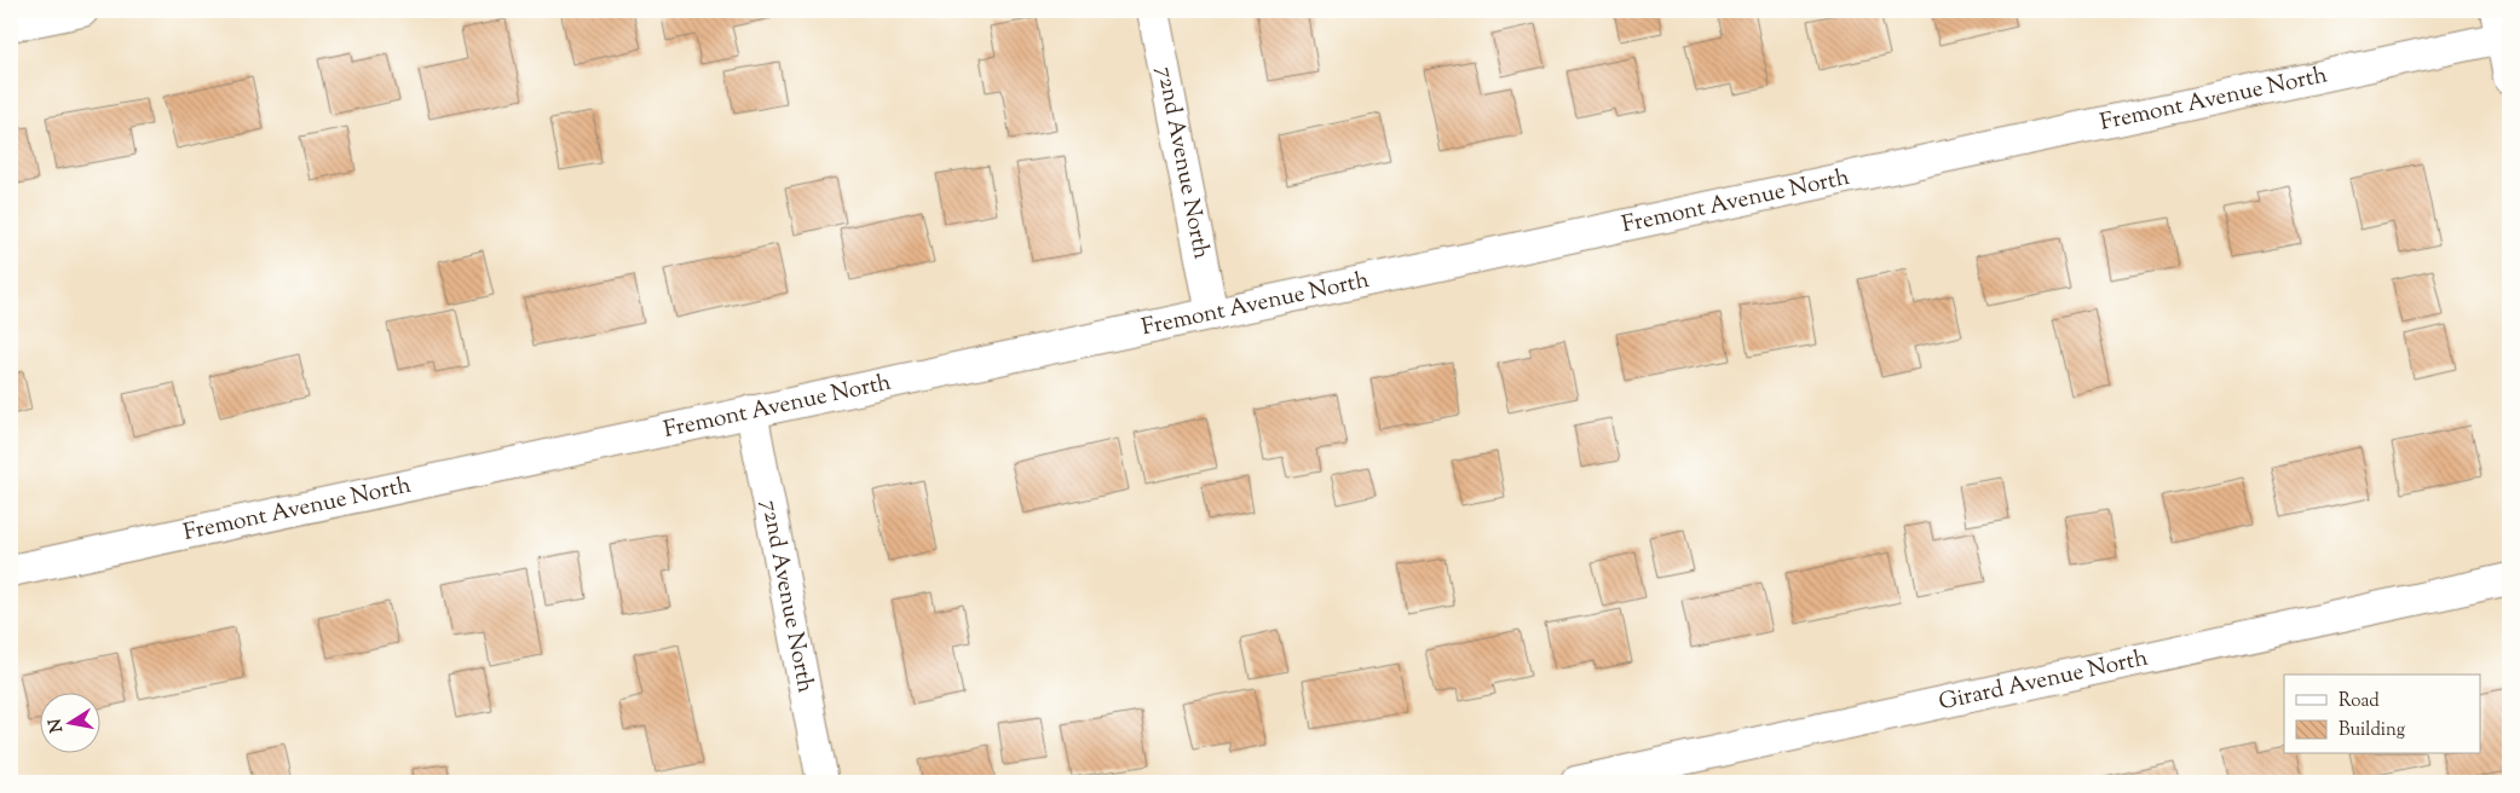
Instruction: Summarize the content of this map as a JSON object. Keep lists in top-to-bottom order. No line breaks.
{"streets":{"street":["Fremont Avenue North","72nd Avenue North","Girard Avenue North"]},"crossings":[["Fremont Avenue North","72nd Avenue North"]],"legend":["Road","Building"],"north":"left"}
